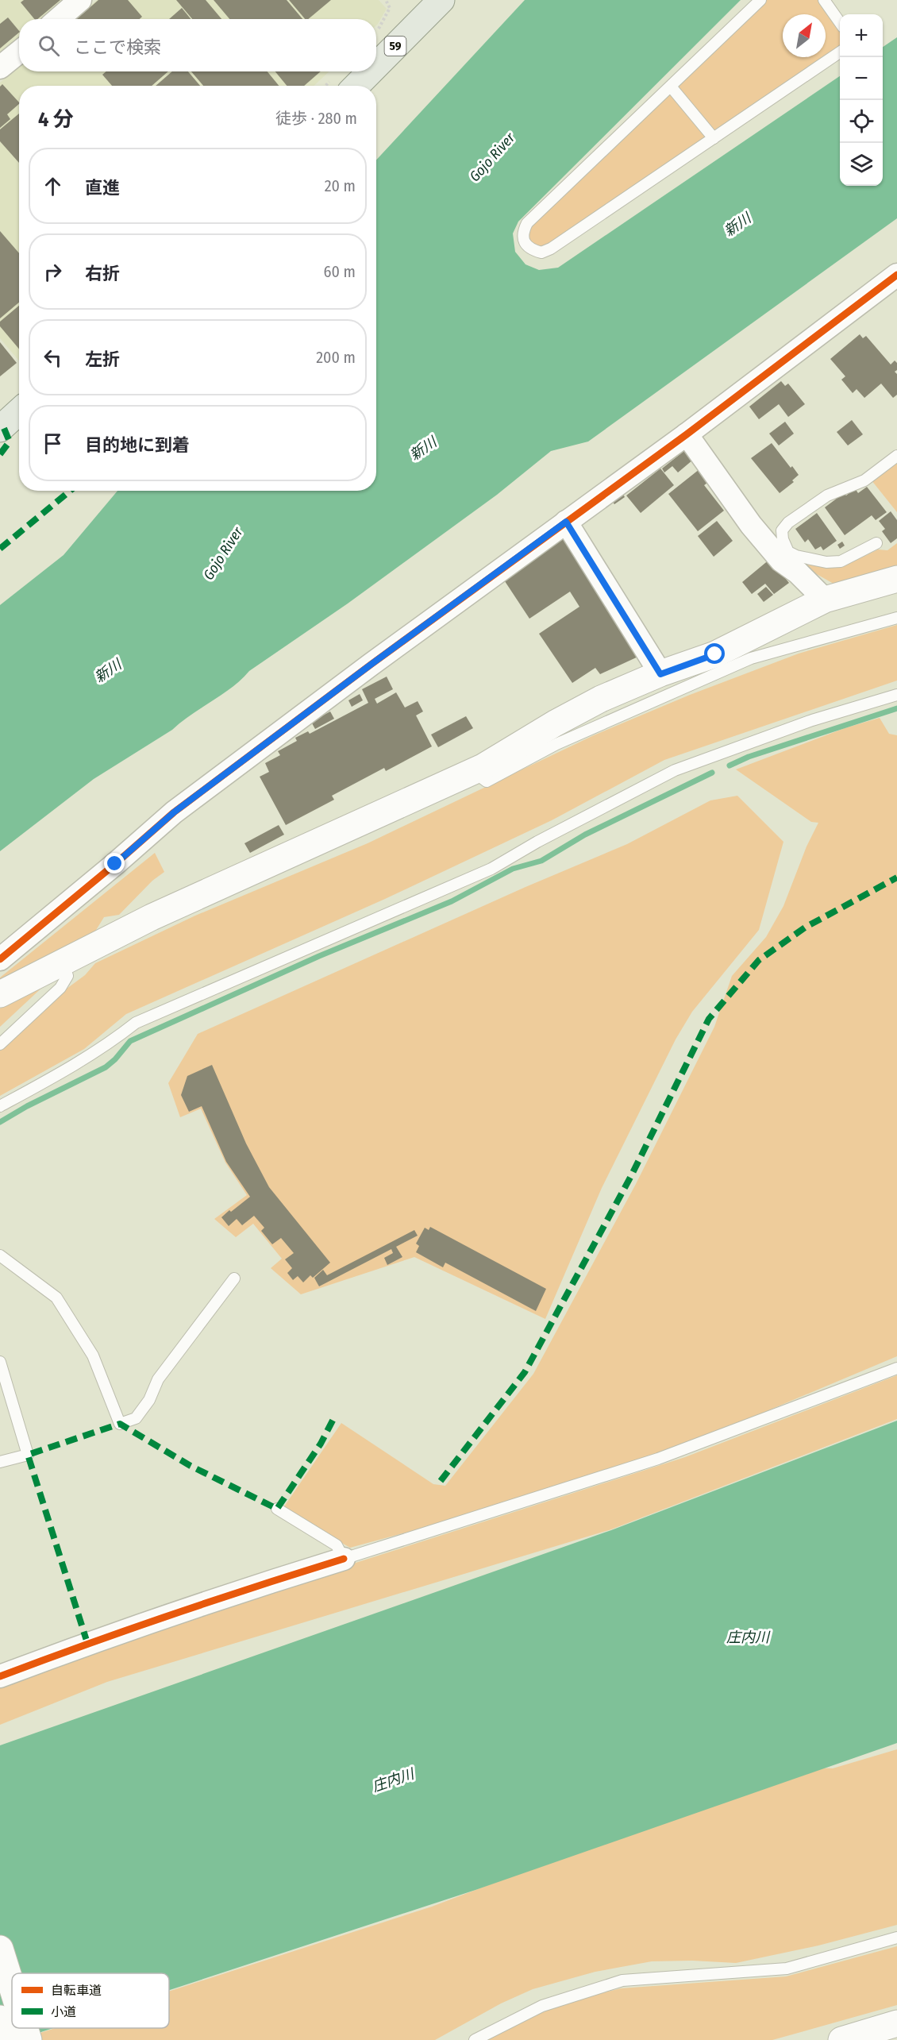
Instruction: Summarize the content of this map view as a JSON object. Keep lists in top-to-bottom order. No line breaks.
{"streets":{"main road":["59"]},"water":["Gojo River","新川","庄内川"],"legend":["自転車道","小道"],"north":"top right","page":{"map_buttons":["+","−"],"search":"ここで検索","heading":["4 分","徒歩 · 280 m"],"list":[["直進","20 m"],["右折","60 m"],["左折","200 m"],"目的地に到着"]}}
